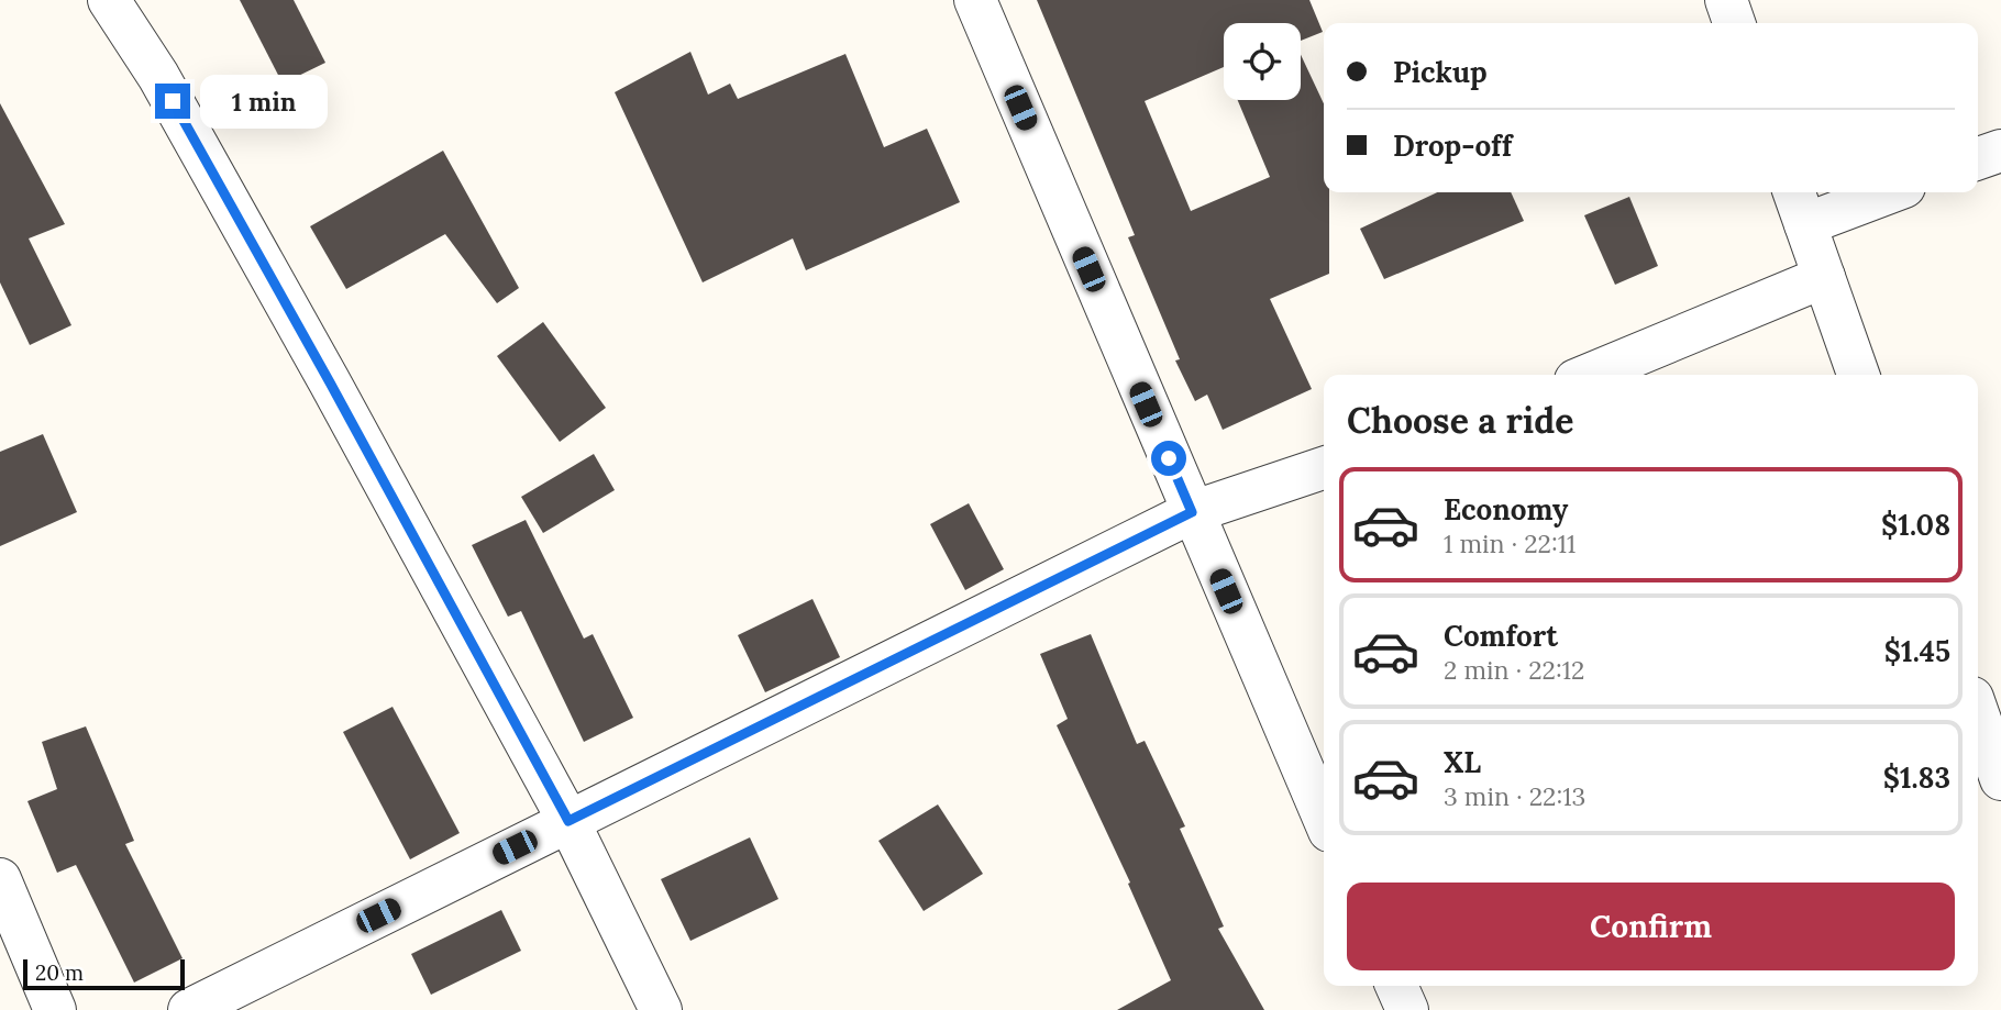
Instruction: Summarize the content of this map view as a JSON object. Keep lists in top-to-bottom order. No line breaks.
{"scale_bar":"20 m","page":{"banner":["Pickup","Drop-off"],"bubble":"1 min","heading":"Choose a ride","list":[{"name":"Economy","note":"1 min · 22:11","value":"$1.08"},{"name":"Comfort","note":"2 min · 22:12","value":"$1.45"},{"name":"XL","note":"3 min · 22:13","value":"$1.83"}],"buttons":"Confirm","scale":"20 m"}}
